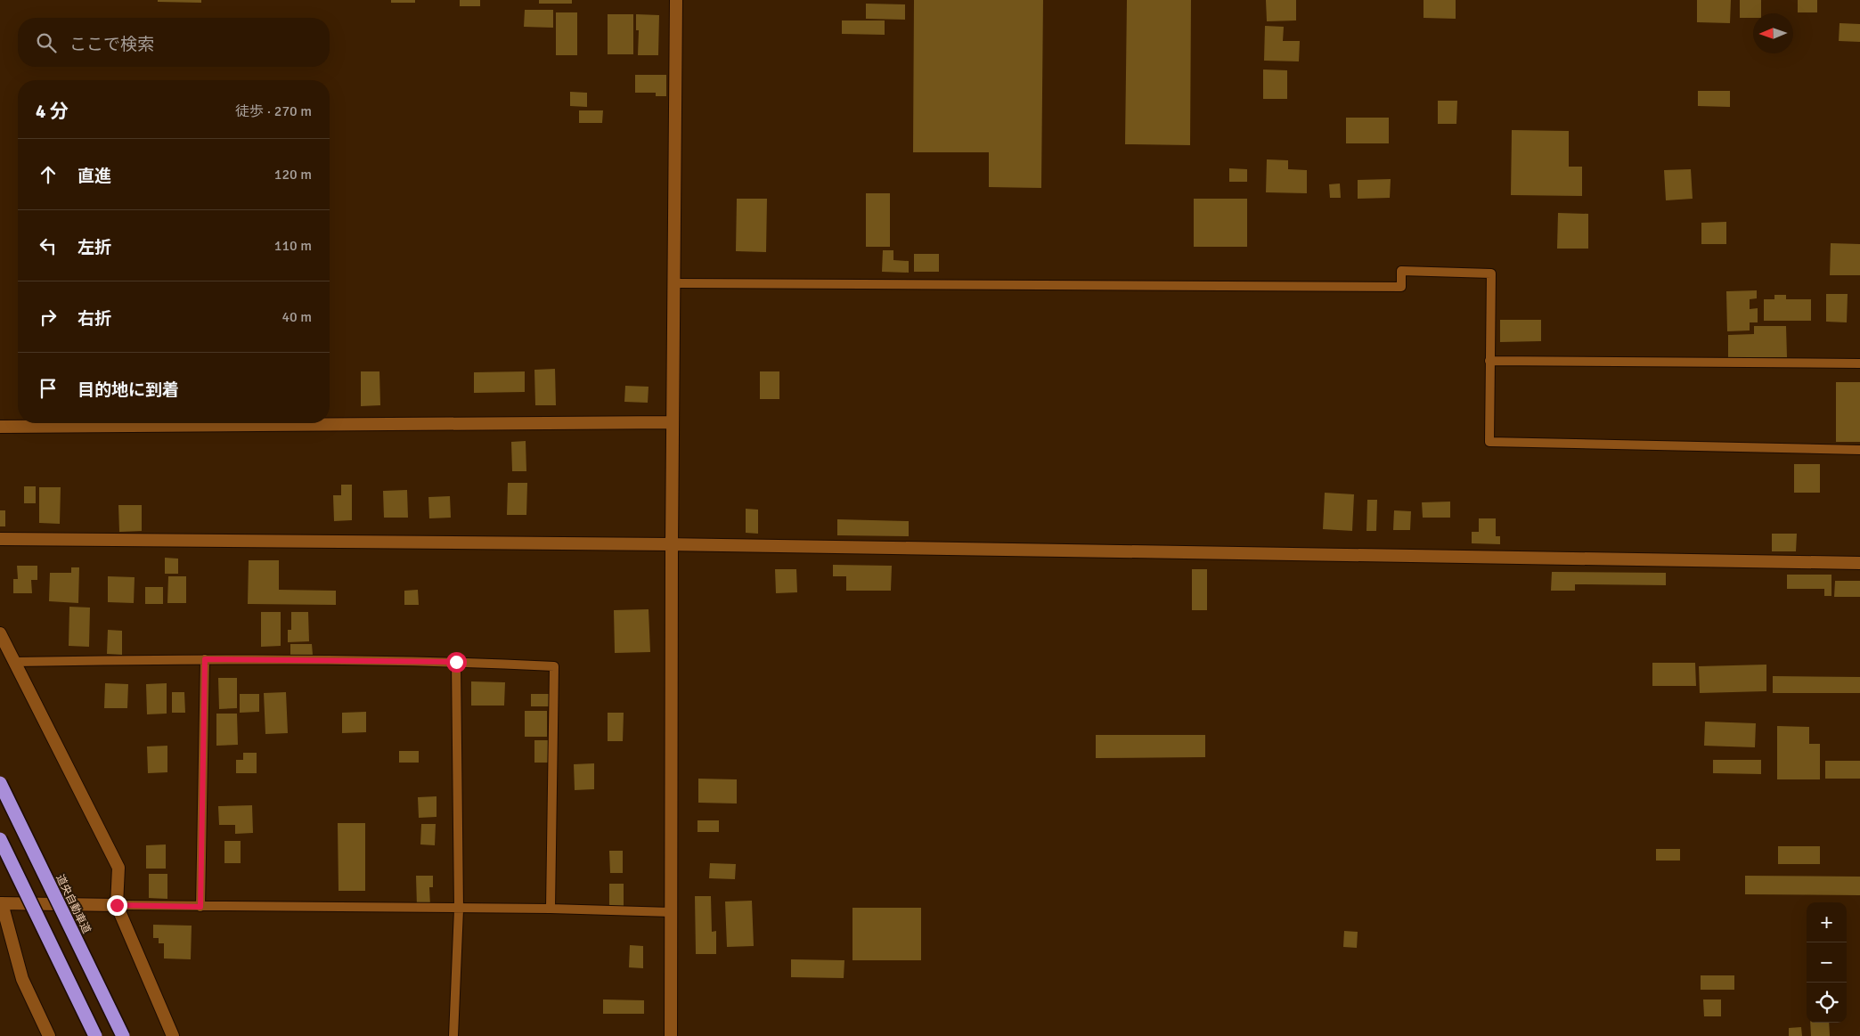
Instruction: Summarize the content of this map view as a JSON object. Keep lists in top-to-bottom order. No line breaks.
{"streets":{"highway":["道央自動車道"]},"north":"left","page":{"search":"ここで検索","heading":["4 分","徒歩 · 270 m"],"list":[["直進","120 m"],["左折","110 m"],["右折","40 m"],"目的地に到着"],"map_buttons":["+","−"]}}
